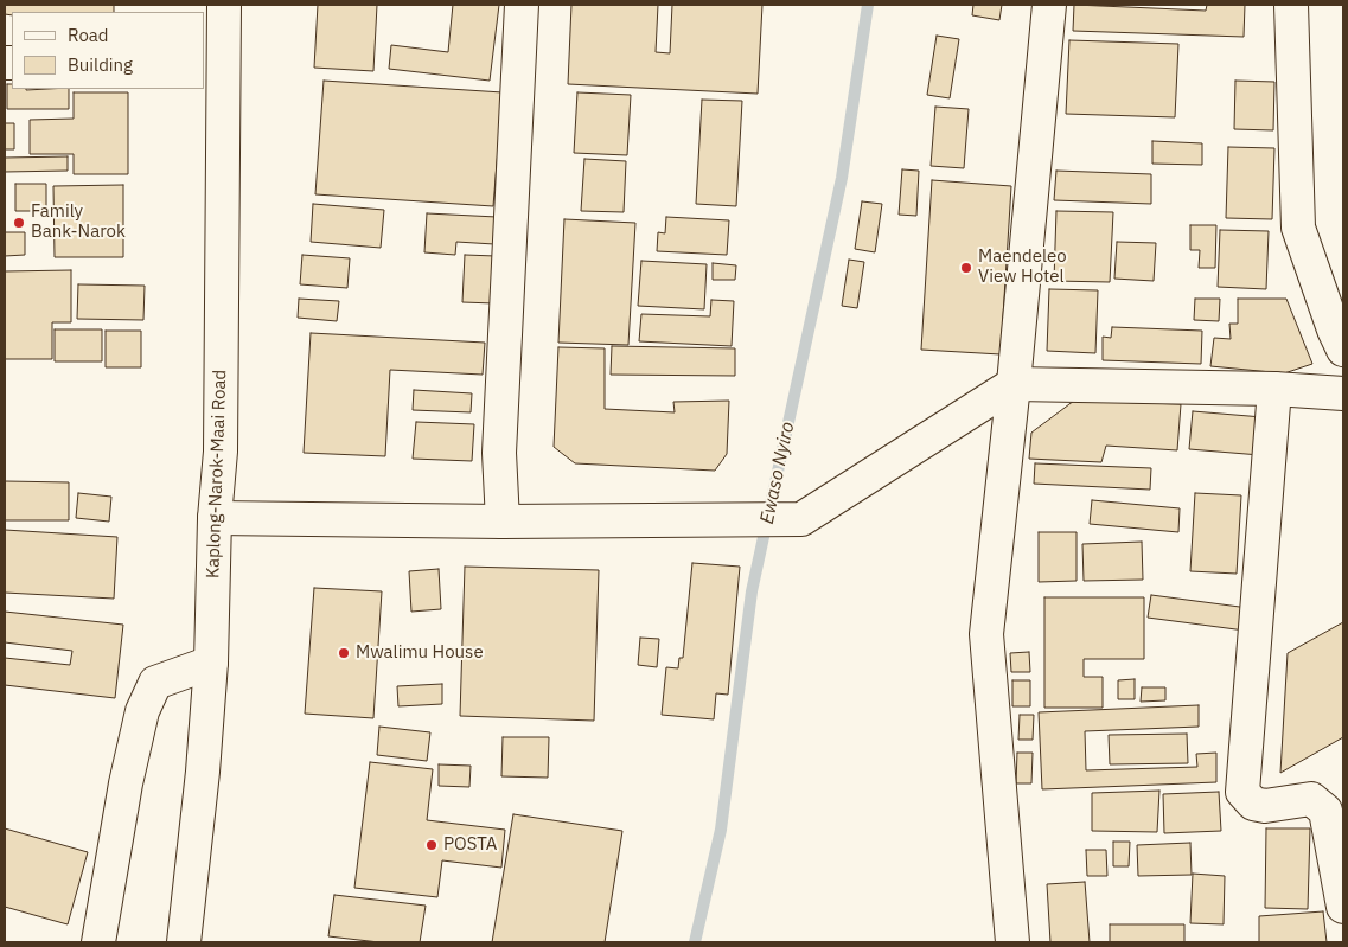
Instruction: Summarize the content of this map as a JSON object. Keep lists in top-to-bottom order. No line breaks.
{"streets":{"main road":["Kaplong-Narok-Maai Road"]},"water":["Ewaso Nyiro"],"places":["Family Bank-Narok","Maendeleo View Hotel","Mwalimu House","POSTA"],"legend":["Road","Building"]}
